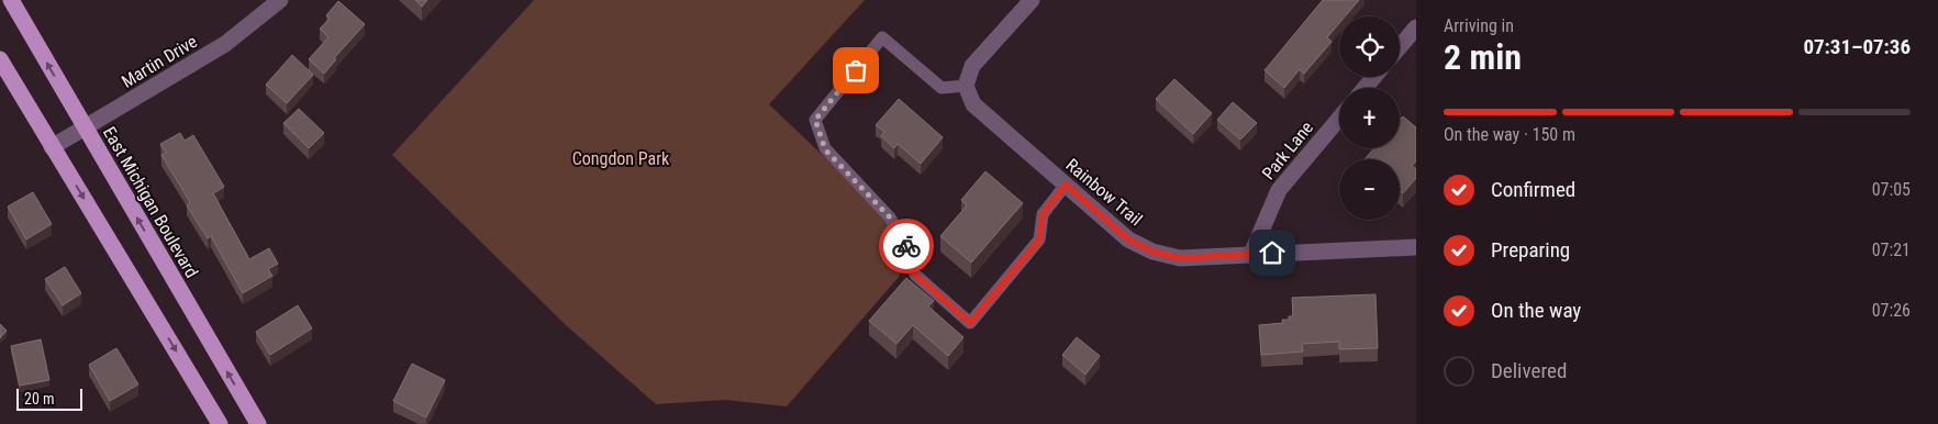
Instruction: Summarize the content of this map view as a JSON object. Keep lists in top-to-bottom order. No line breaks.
{"streets":{"main road":["East Michigan Boulevard"],"street":["Martin Drive","Park Lane","Rainbow Trail"]},"crossings":[["Martin Drive","East Michigan Boulevard"],["Park Lane","Rainbow Trail"]],"parks":["Congdon Park"],"scale_bar":"20 m","page":{"heading":["2 min","Arriving in","07:31–07:36"],"map_buttons":["+","−"],"bar":"On the way · 150 m","list":[["Confirmed","07:05"],["Preparing","07:21"],["On the way","07:26"],"Delivered"],"scale":"20 m"}}
